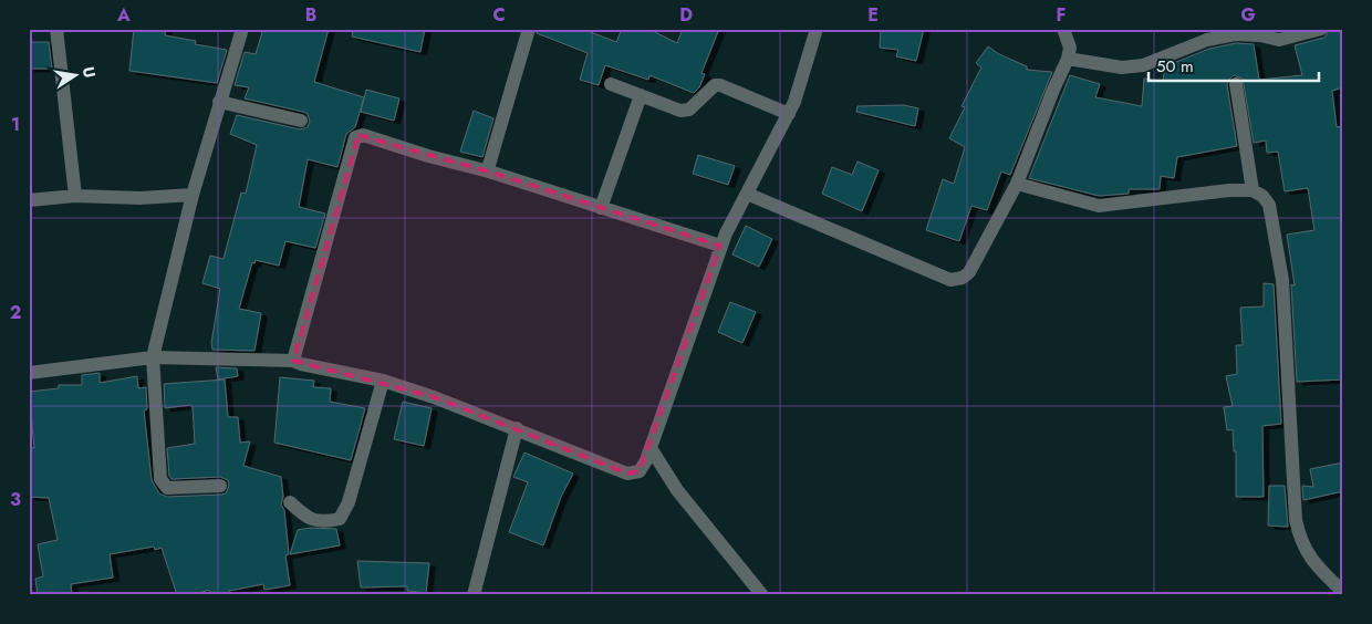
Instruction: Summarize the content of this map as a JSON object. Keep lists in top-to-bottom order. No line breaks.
{"scale_bar":"50 m","north":"right","grid":{"columns":["A","B","C","D","E","F","G"],"rows":["1","2","3"]}}
